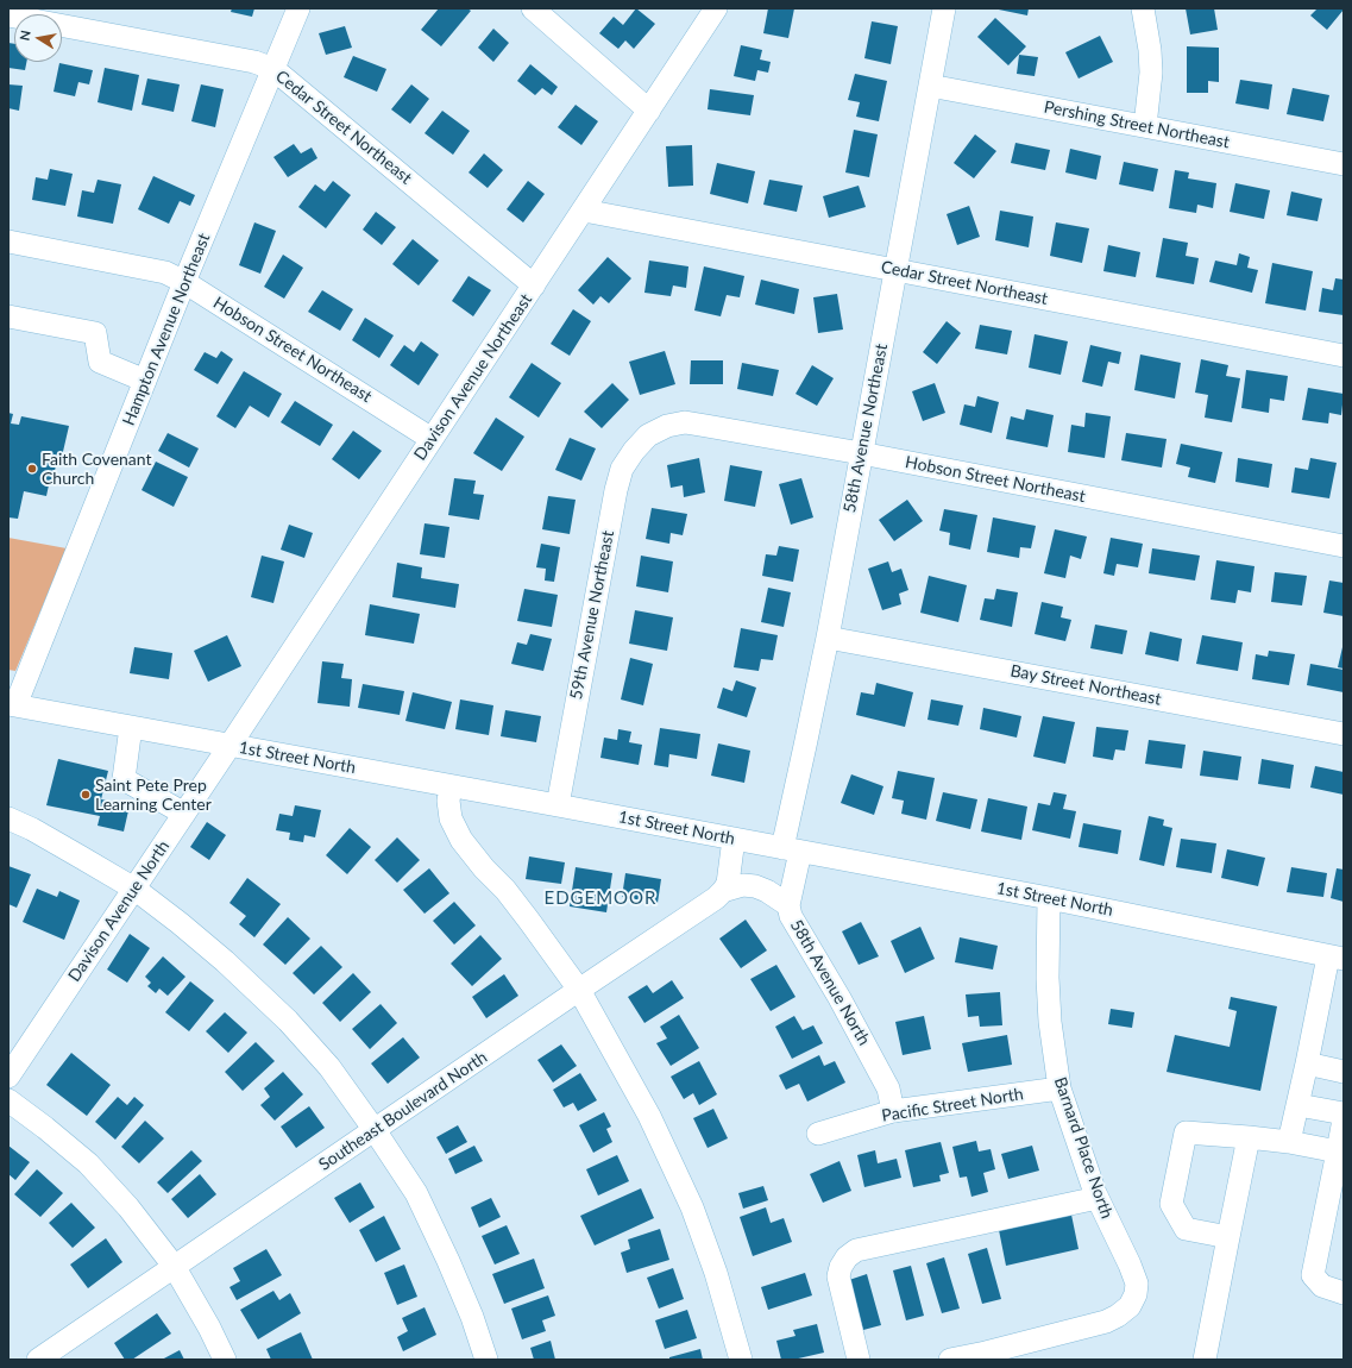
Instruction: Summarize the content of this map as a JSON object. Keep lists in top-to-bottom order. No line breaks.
{"streets":{"street":["Pershing Street Northeast","Cedar Street Northeast","Hampton Avenue Northeast","Hobson Street Northeast","Davison Avenue Northeast","58th Avenue Northeast","59th Avenue Northeast","Bay Street Northeast","1st Street North","Davison Avenue North","58th Avenue North","Pacific Street North","Southeast Boulevard North","Barnard Place North"]},"crossings":[["Pershing Street Northeast","58th Avenue Northeast"],["Cedar Street Northeast","Hampton Avenue Northeast"],["Cedar Street Northeast","Davison Avenue Northeast"],["Cedar Street Northeast","58th Avenue Northeast"],["Hampton Avenue Northeast","Hobson Street Northeast"],["Hampton Avenue Northeast","1st Street North"],["Hobson Street Northeast","Davison Avenue Northeast"],["Hobson Street Northeast","58th Avenue Northeast"],["Hobson Street Northeast","59th Avenue Northeast"],["Davison Avenue Northeast","1st Street North"],["Davison Avenue Northeast","Davison Avenue North"],["58th Avenue Northeast","Bay Street Northeast"],["58th Avenue Northeast","1st Street North"],["58th Avenue Northeast","58th Avenue North"],["59th Avenue Northeast","1st Street North"],["1st Street North","Davison Avenue North"],["1st Street North","58th Avenue North"],["1st Street North","Barnard Place North"],["58th Avenue North","Pacific Street North"],["Pacific Street North","Barnard Place North"]],"districts":["EDGEMOOR"],"places":["Faith Covenant Church","Saint Pete Prep Learning Center"],"north":"left"}
